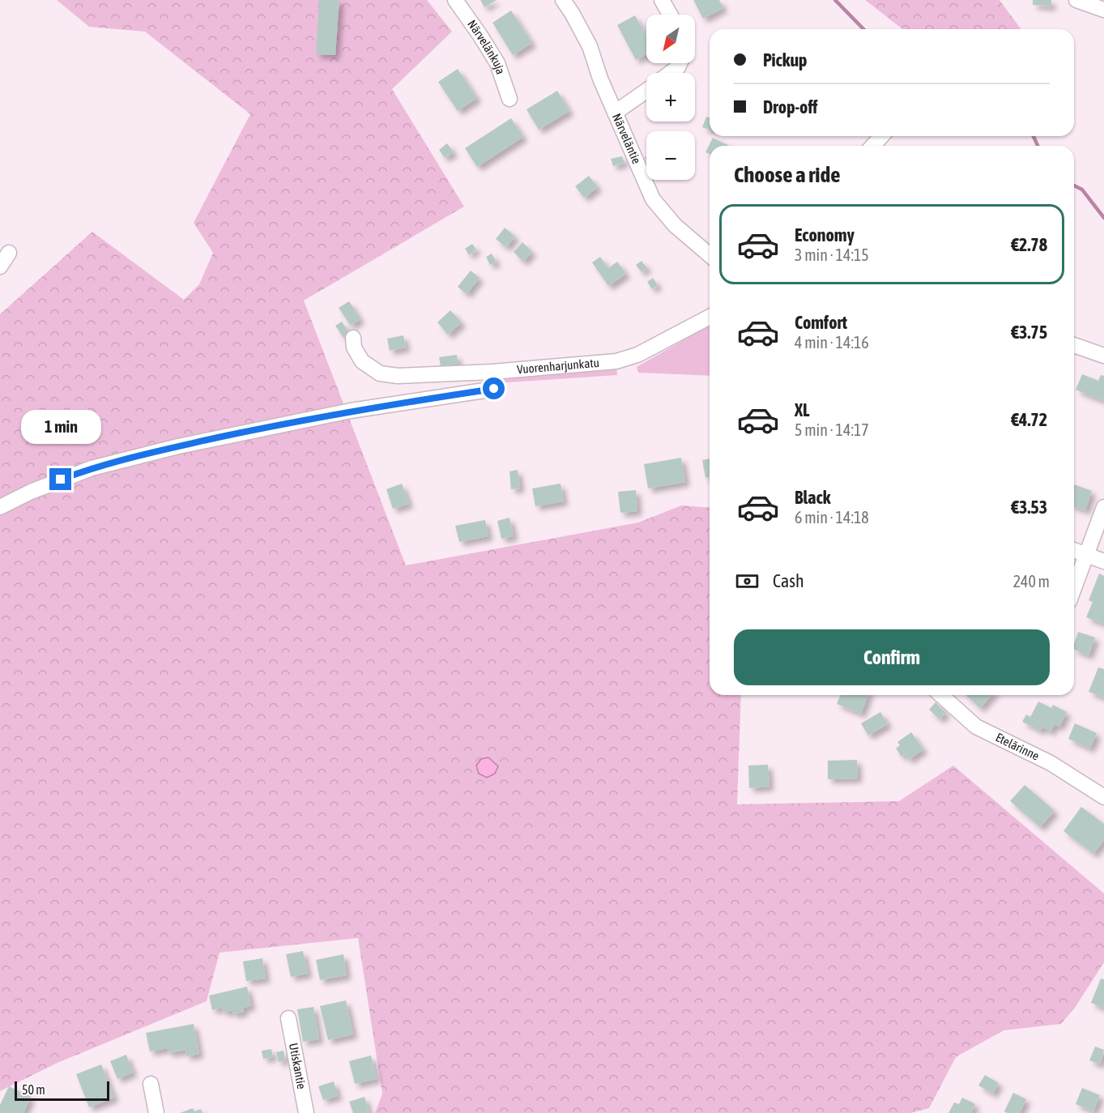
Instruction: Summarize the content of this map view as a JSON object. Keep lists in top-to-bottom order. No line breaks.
{"streets":{"street":["Närvelänkuja","Närveläntie","Vuorenharjunkatu","Etelärinne","Utiskantie"]},"scale_bar":"50 m","north":"bottom left","page":{"map_buttons":["+","−"],"banner":["Pickup","Drop-off"],"heading":"Choose a ride","list":[{"name":"Economy","note":"3 min · 14:15","value":"€2.78"},{"name":"Comfort","note":"4 min · 14:16","value":"€3.75"},{"name":"XL","note":"5 min · 14:17","value":"€4.72"},{"name":"Black","note":"6 min · 14:18","value":"€3.53"}],"bubble":"1 min","pay":["Cash","240 m"],"buttons":"Confirm","scale":"50 m"}}
